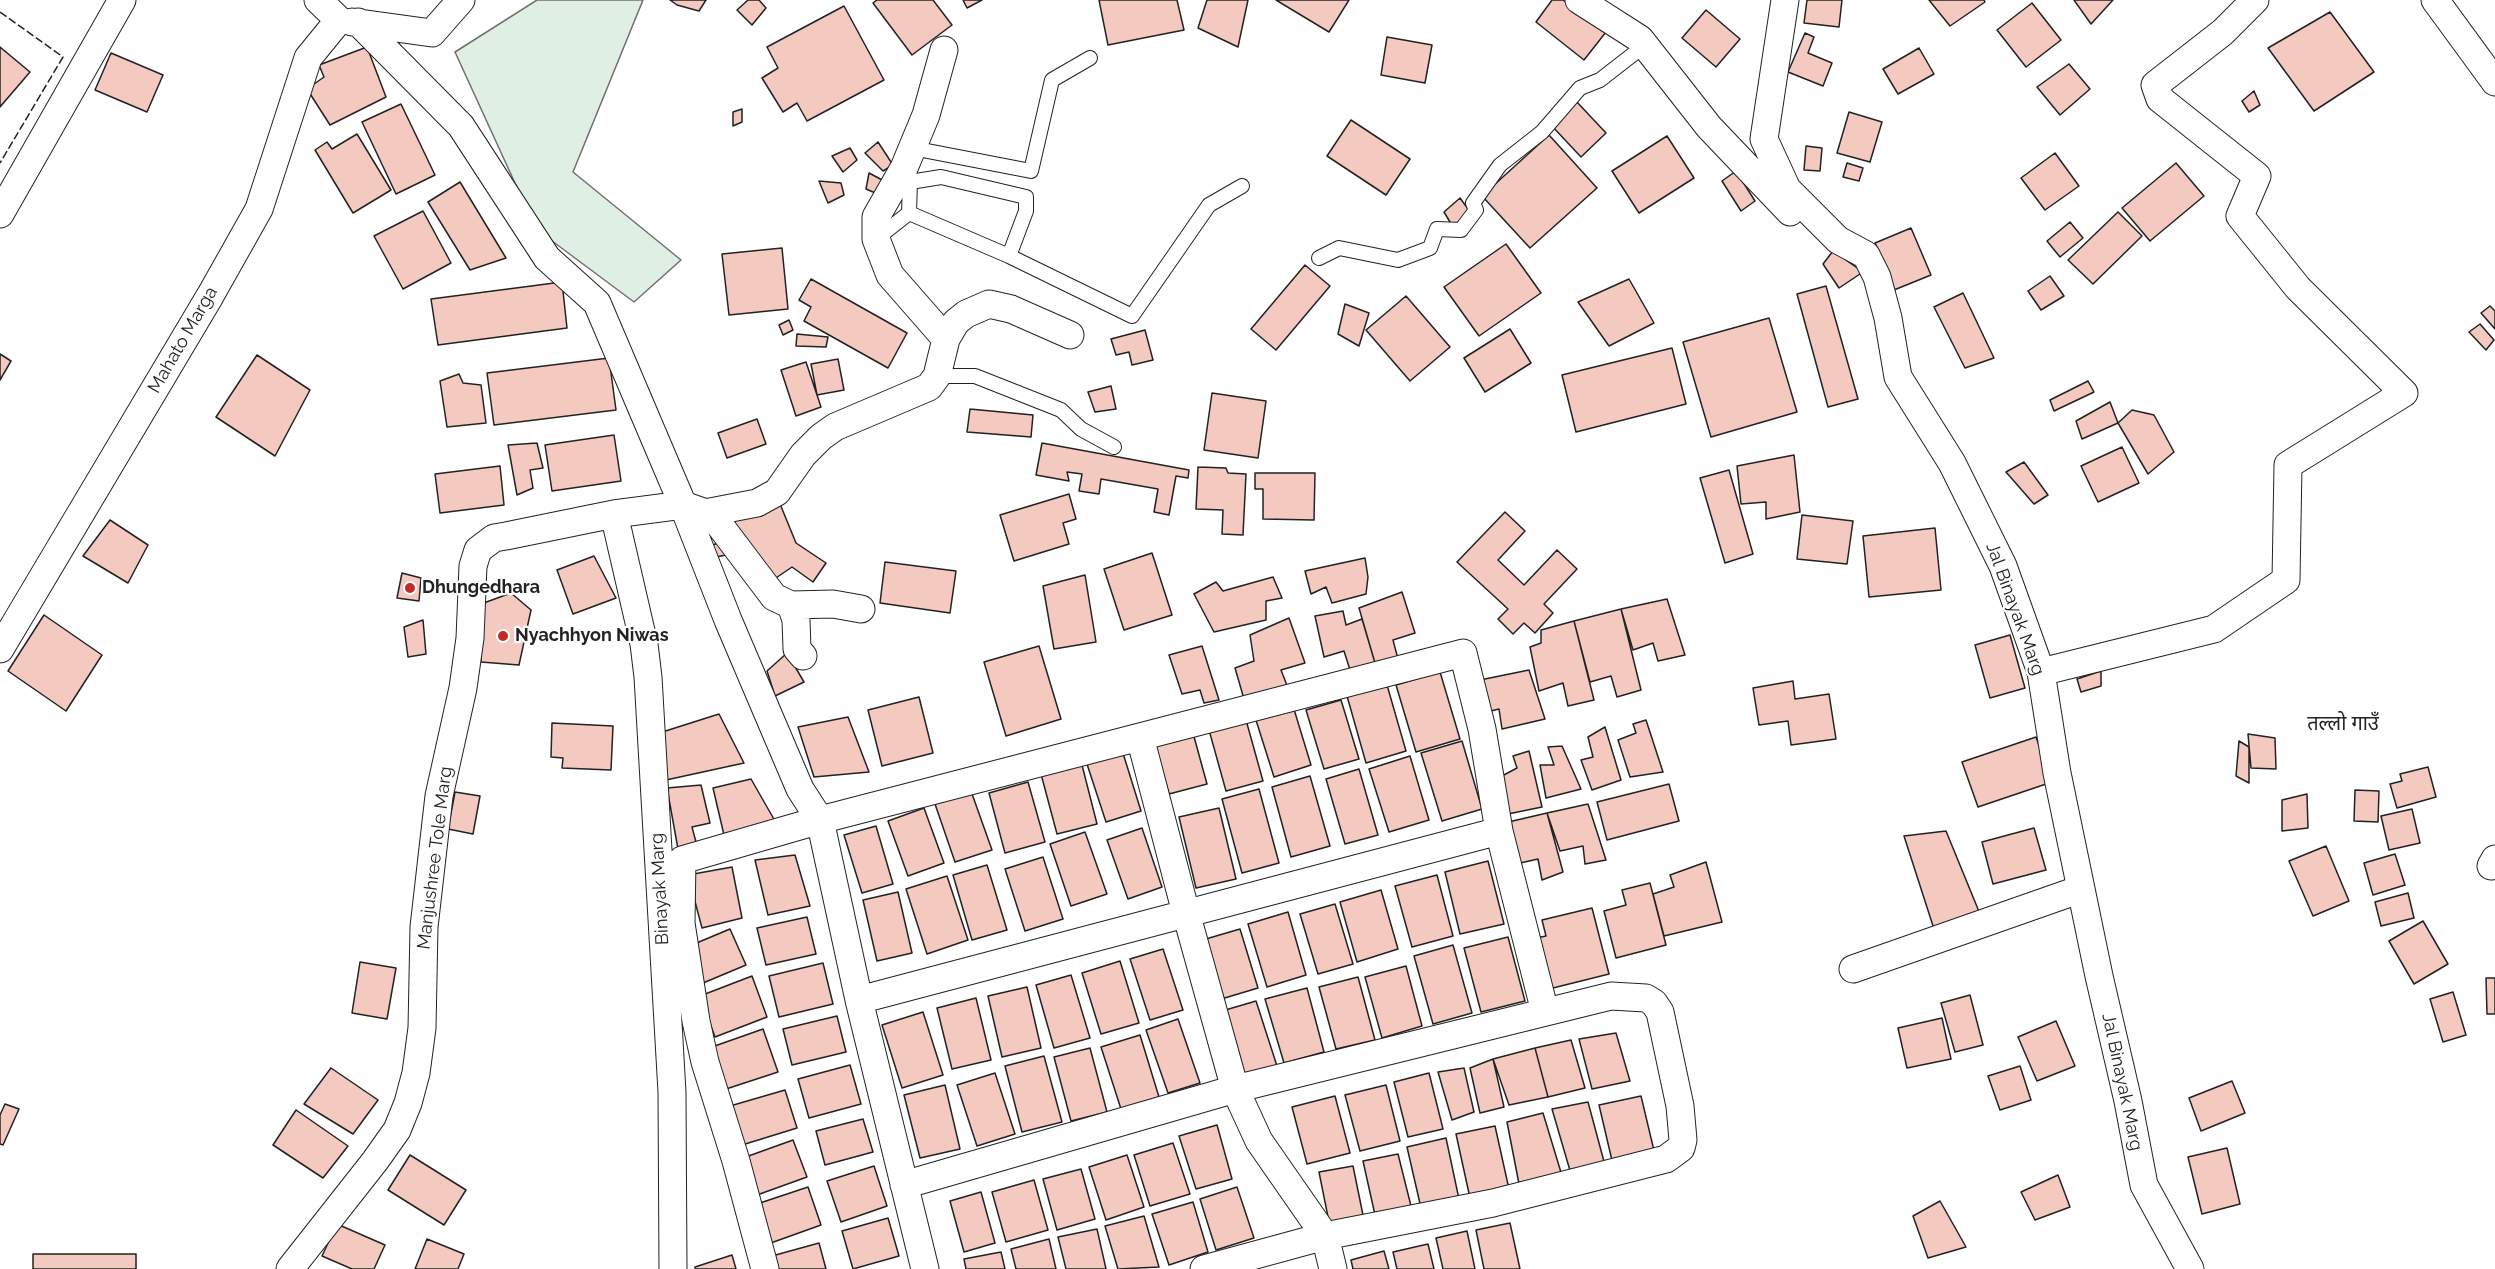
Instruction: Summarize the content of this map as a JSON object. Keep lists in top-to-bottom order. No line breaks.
{"streets":{"street":["Mahato Marga","Jal Binayak Marg","Manjushree Tole Marg","Binayak Marg"]},"crossings":[["Manjushree Tole Marg","Binayak Marg"]],"districts":["तल्लो गाउँ"],"places":["Dhungedhara","Nyachhyon Niwas"]}
